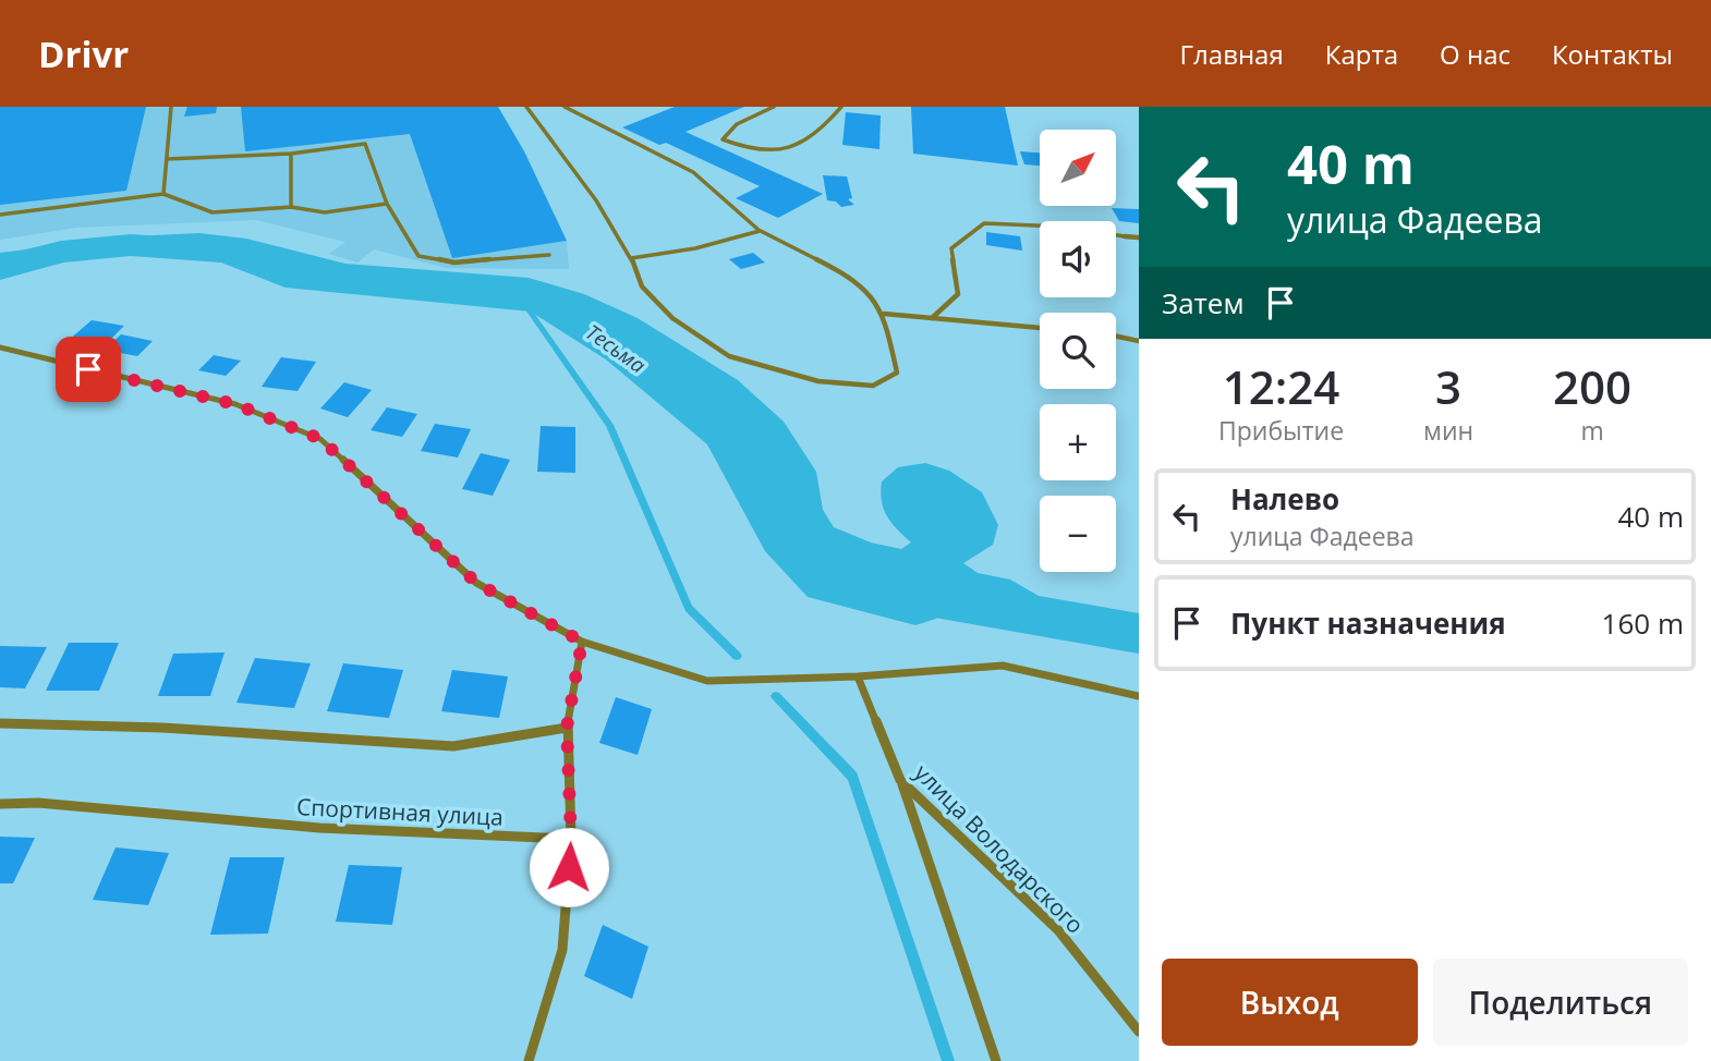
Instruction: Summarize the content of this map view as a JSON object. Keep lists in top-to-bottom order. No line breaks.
{"streets":{"street":["Спортивная улица","улица Володарского"]},"water":["Тесьма"],"north":"top right","page":{"header":"Drivr","nav":["Главная","Карта","О нас","Контакты"],"turn":["40 m","улица Фадеева"],"map_buttons":["+","−"],"then":"Затем","eta":["12:24","Прибытие","3","мин","200","m"],"list":[{"name":"Налево","note":"улица Фадеева","value":"40 m"},{"name":"Пункт назначения","value":"160 m"}],"buttons":["Выход","Поделиться"]}}
